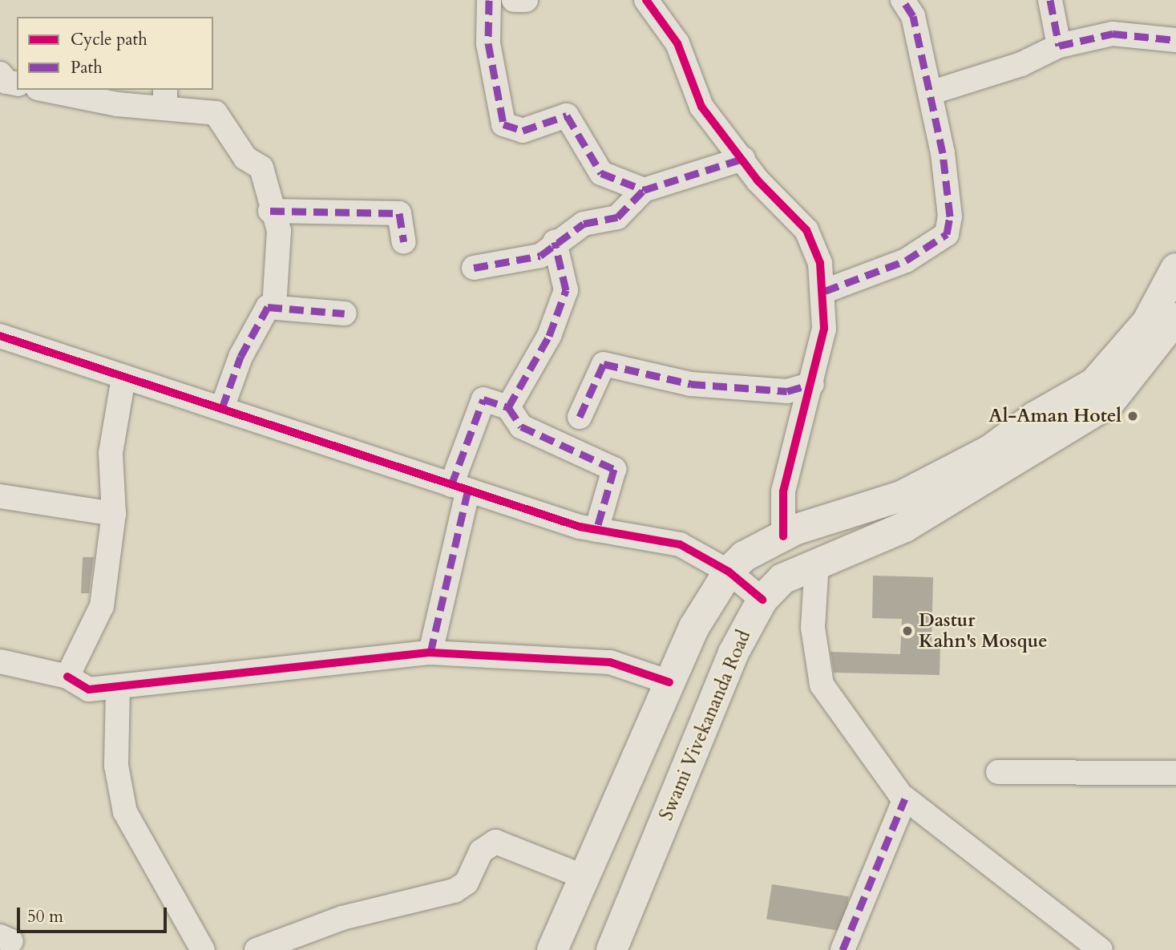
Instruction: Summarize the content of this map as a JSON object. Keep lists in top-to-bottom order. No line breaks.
{"streets":{"main road":["Swami Vivekananda Road"]},"places":["Al-Aman Hotel","Dastur Kahn's Mosque"],"legend":["Cycle path","Path"],"scale_bar":"50 m"}
